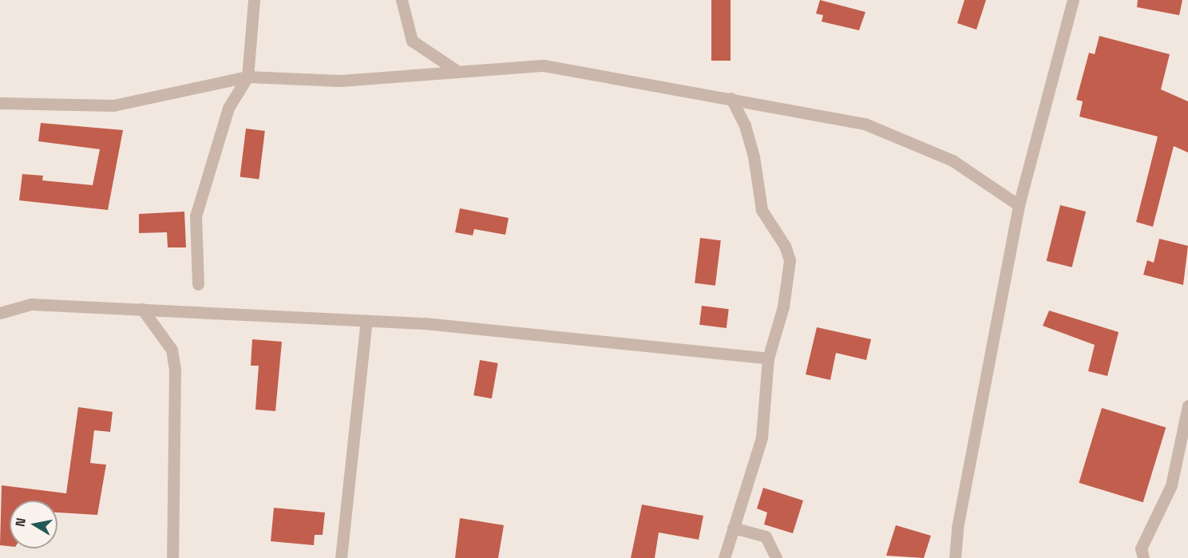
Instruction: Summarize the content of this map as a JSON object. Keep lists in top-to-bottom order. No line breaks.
{"north":"left"}
